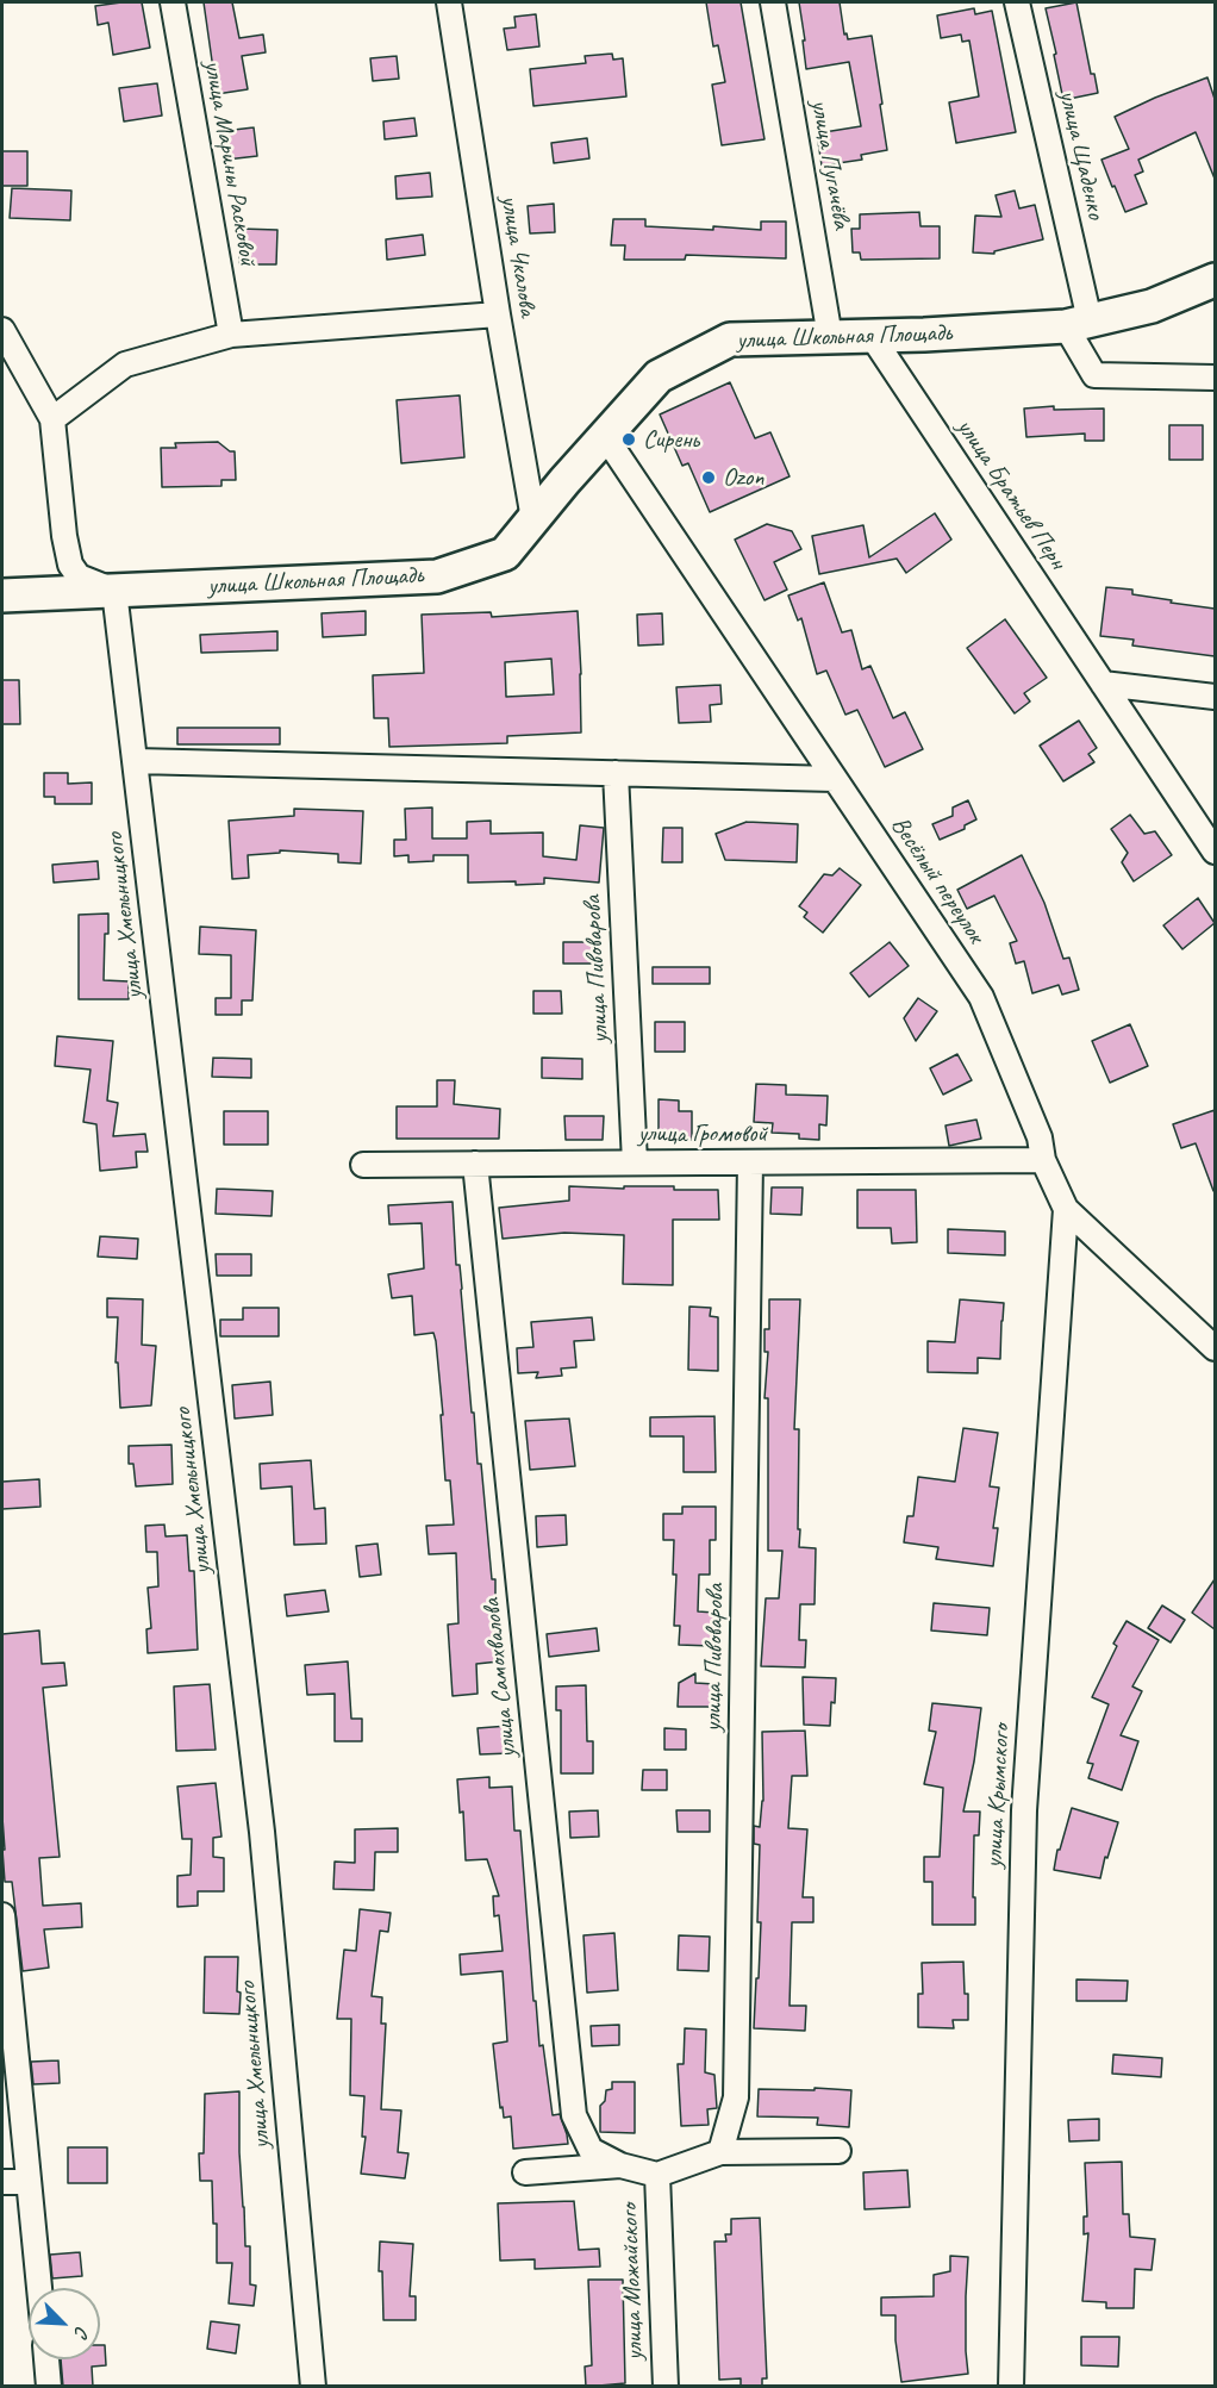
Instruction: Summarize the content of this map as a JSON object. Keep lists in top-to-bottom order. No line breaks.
{"streets":{"main road":["улица Школьная Площадь"],"street":["улица Щаденко","улица Марины Расковой","улица Пугачёва","улица Чкалова","улица Братьев Перн","Весёлый переулок","улица Хмельницкого","улица Пивоварова","улица Громовой","улица Самохвалова","улица Крымского","улица Можайского"]},"crossings":[["улица Щаденко","улица Школьная Площадь"],["улица Пугачёва","улица Школьная Площадь"],["улица Чкалова","улица Школьная Площадь"],["улица Школьная Площадь","улица Братьев Перн"],["улица Школьная Площадь","Весёлый переулок"],["улица Школьная Площадь","улица Хмельницкого"],["Весёлый переулок","улица Громовой"],["Весёлый переулок","улица Крымского"],["улица Пивоварова","улица Громовой"],["улица Громовой","улица Самохвалова"]],"places":["Сирень","Ozon"],"north":"bottom right"}
